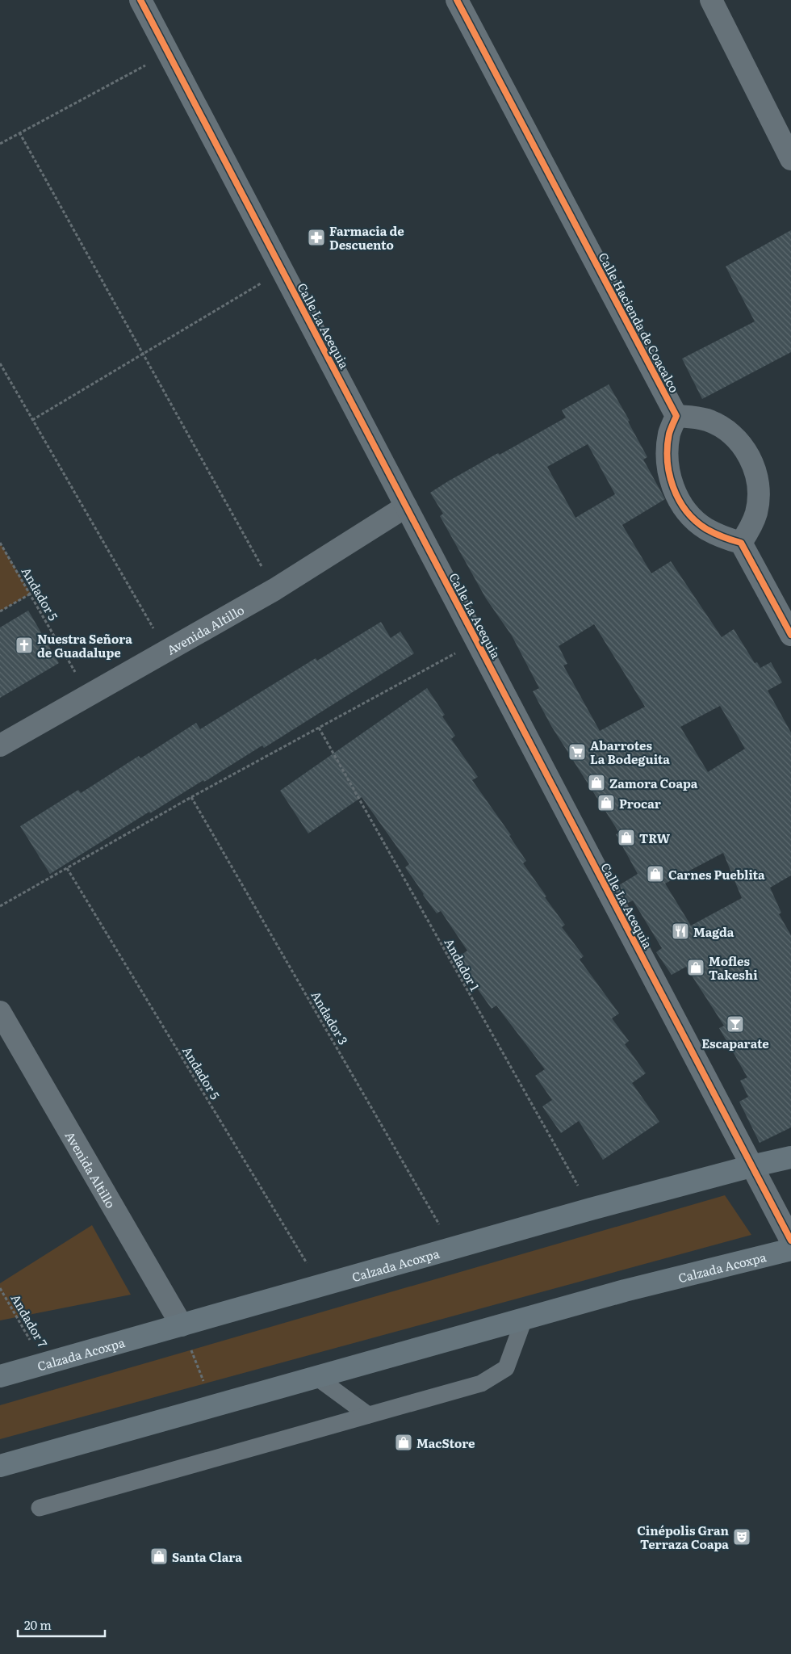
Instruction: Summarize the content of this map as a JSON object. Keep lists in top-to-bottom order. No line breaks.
{"streets":{"main road":["Calzada Acoxpa"],"street":["Calle Hacienda de Coacalco","Calle La Acequia","Avenida Altillo"],"path":["Andador 5","Andador 1","Andador 3","Andador 7"]},"crossings":[["Calle La Acequia","Avenida Altillo"],["Calle La Acequia","Calzada Acoxpa"],["Andador 5","Avenida Altillo"],["Andador 5","Calzada Acoxpa"],["Avenida Altillo","Calzada Acoxpa"],["Andador 1","Calzada Acoxpa"],["Andador 3","Calzada Acoxpa"],["Calzada Acoxpa","Andador 7"]],"places":{"pharmacy":["Farmacia de Descuento"],"church":["Nuestra Señora de Guadalupe"],"supermarket":["Abarrotes La Bodeguita"],"shop":["Zamora Coapa","Procar","TRW","Carnes Pueblita","Mofles Takeshi","MacStore","Santa Clara"],"restaurant":["Magda"],"bar":["Escaparate"],"theatre":["Cinépolis Gran Terraza Coapa"]},"scale_bar":"20 m"}
